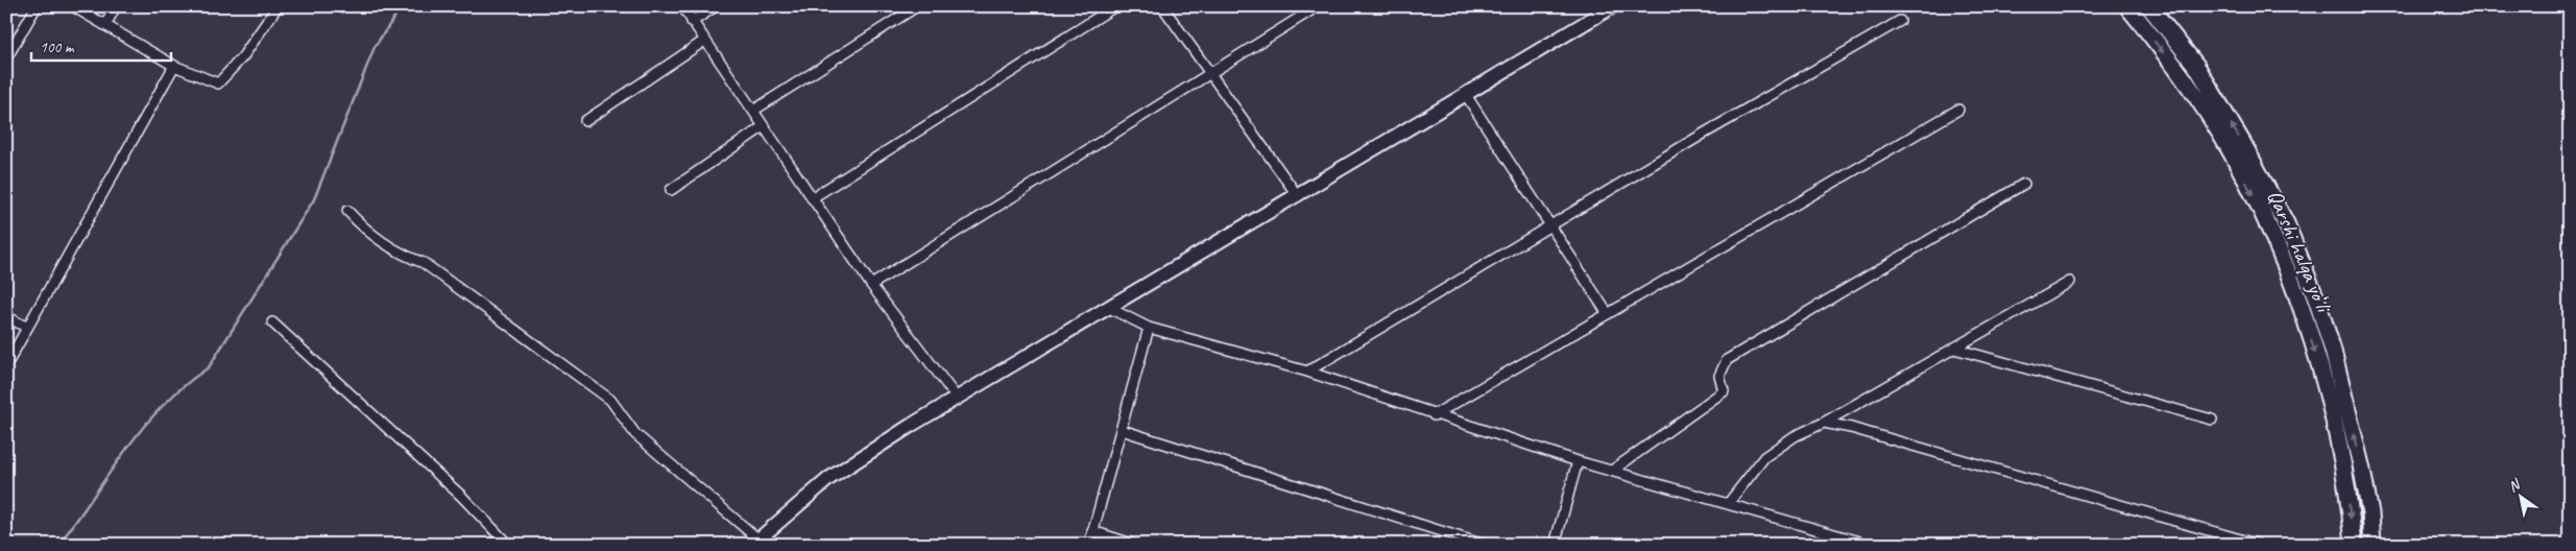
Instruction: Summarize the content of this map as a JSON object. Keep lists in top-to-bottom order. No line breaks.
{"streets":{"highway":["Qarshi halqa yoʻli"]},"scale_bar":"100 m","north":"top left"}
